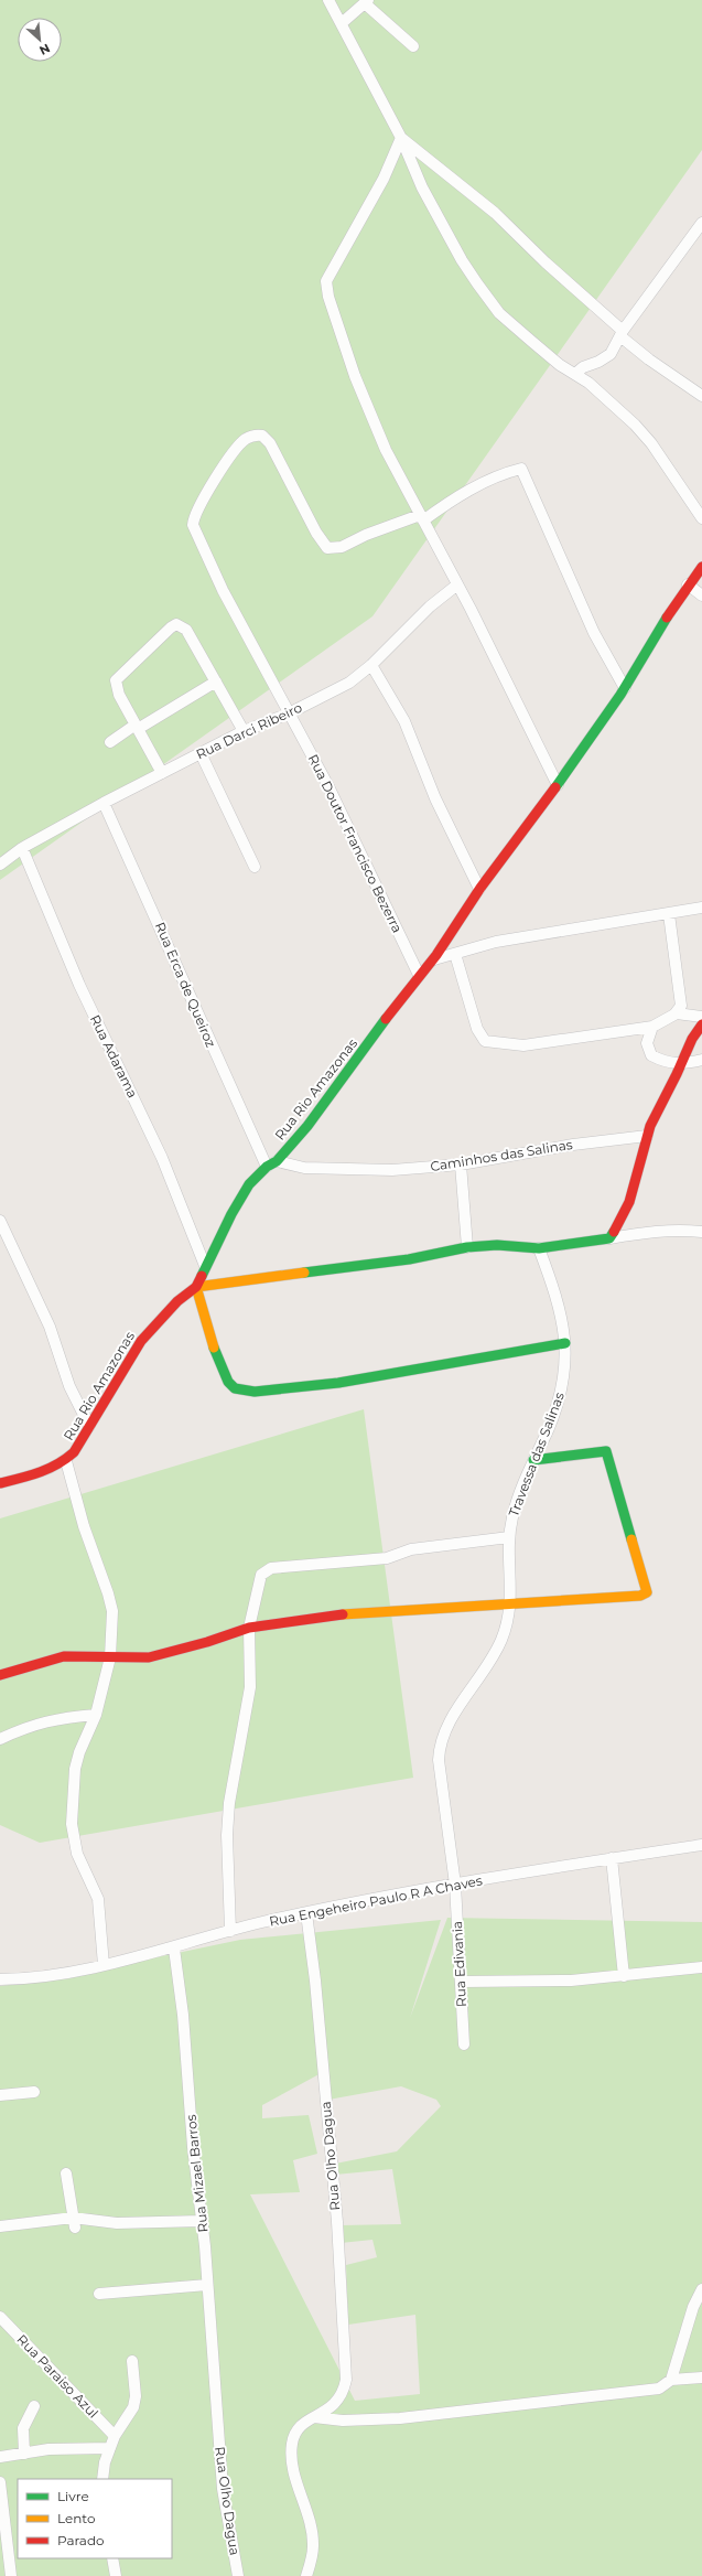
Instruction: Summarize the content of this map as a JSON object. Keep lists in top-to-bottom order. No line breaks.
{"streets":{"street":["Rua Darci Ribeiro","Rua Doutor Francisco Bezerra","Rua Erca de Queiroz","Rua Adarama","Rua Rio Amazonas","Caminhos das Salinas","Travessa das Salinas","Rua Engeheiro Paulo R A Chaves","Rua Edivania","Rua Olho Dagua","Rua Mizael Barros","Rua Paraiso Azul"]},"crossings":[["Rua Darci Ribeiro","Rua Doutor Francisco Bezerra"],["Rua Darci Ribeiro","Rua Erca de Queiroz"],["Rua Darci Ribeiro","Rua Adarama"],["Rua Doutor Francisco Bezerra","Rua Rio Amazonas"],["Rua Erca de Queiroz","Rua Rio Amazonas"],["Rua Erca de Queiroz","Caminhos das Salinas"],["Rua Adarama","Rua Rio Amazonas"],["Rua Rio Amazonas","Caminhos das Salinas"],["Travessa das Salinas","Rua Engeheiro Paulo R A Chaves"],["Travessa das Salinas","Rua Edivania"],["Rua Engeheiro Paulo R A Chaves","Rua Edivania"],["Rua Engeheiro Paulo R A Chaves","Rua Olho Dagua"],["Rua Engeheiro Paulo R A Chaves","Rua Mizael Barros"],["Rua Olho Dagua","Rua Mizael Barros"]],"legend":["Livre","Lento","Parado"],"north":"bottom right"}
